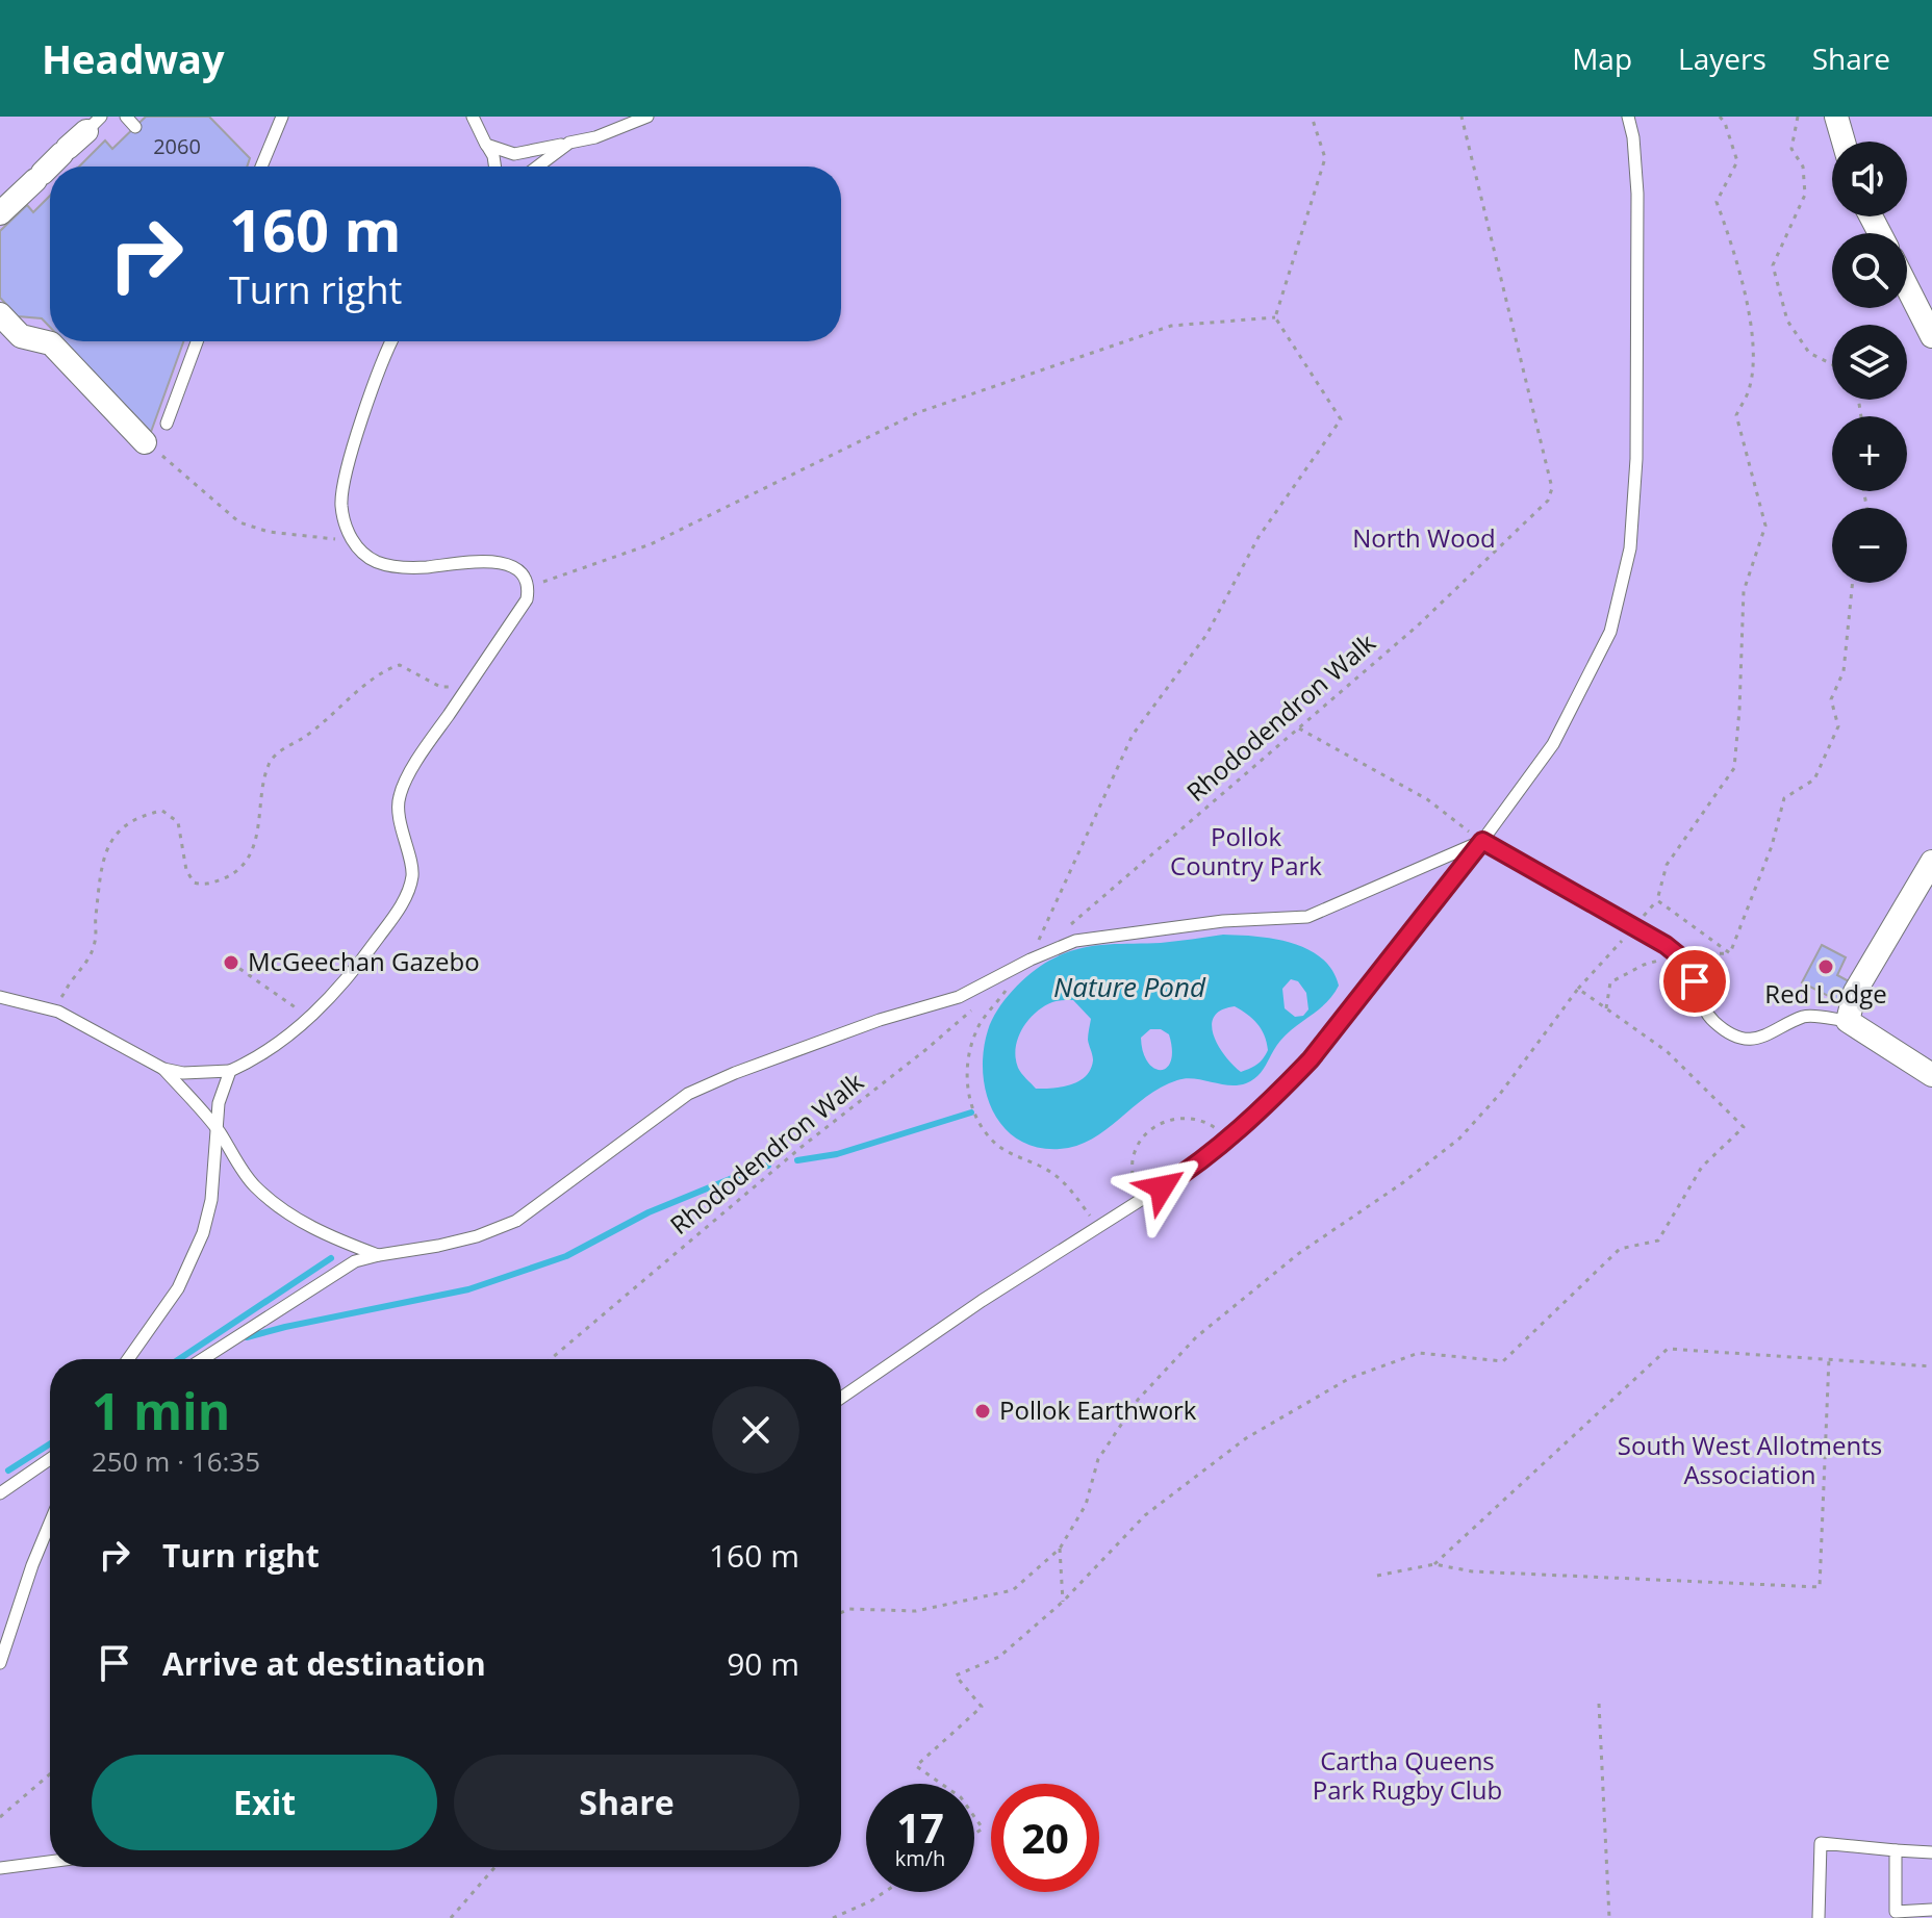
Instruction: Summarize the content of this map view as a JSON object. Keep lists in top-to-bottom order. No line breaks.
{"streets":{"path":["Rhododendron Walk"]},"water":["Nature Pond"],"parks":["North Wood","Pollok Country Park","South West Allotments Association","Cartha Queens Park Rugby Club"],"places":["McGeechan Gazebo","Red Lodge","Pollok Earthwork"],"house_numbers":["2060"],"page":{"header":"Headway","nav":["Map","Layers","Share"],"map_buttons":["+","−"],"turn":["160 m","Turn right"],"heading":["1 min","250 m · 16:35"],"list":[{"name":"Turn right","value":"160 m"},{"name":"Arrive at destination","value":"90 m"}],"buttons":["Exit","Share"],"speed":"17 km/h","limit":"20"}}
